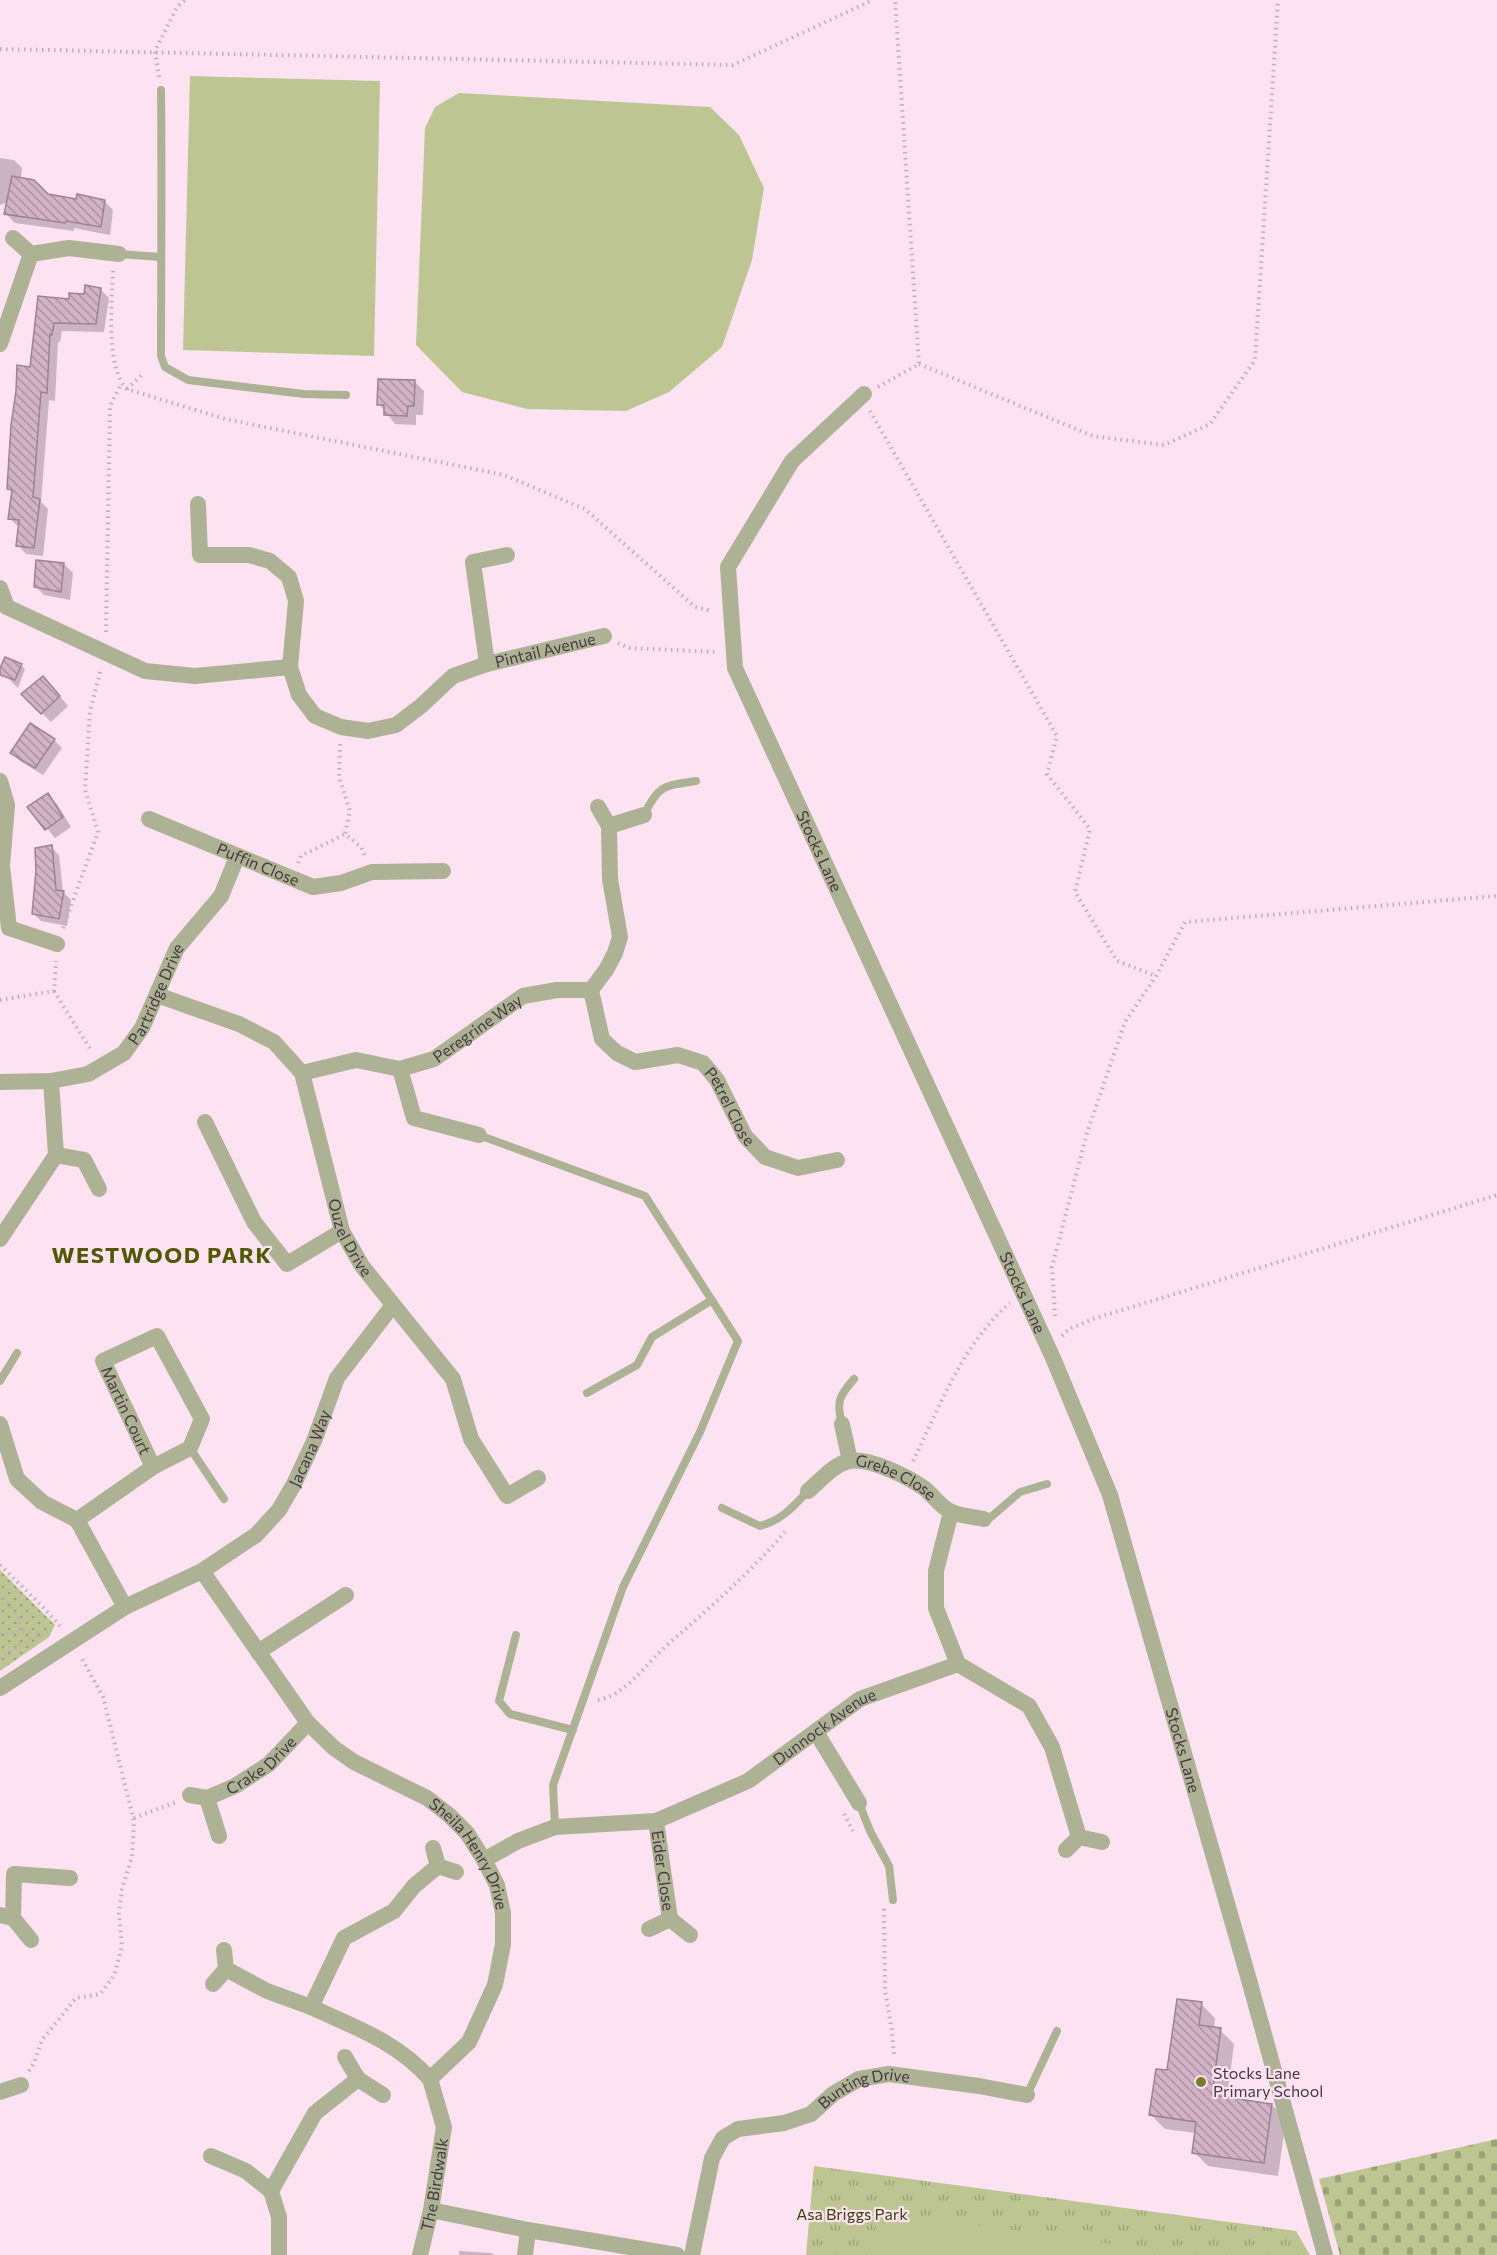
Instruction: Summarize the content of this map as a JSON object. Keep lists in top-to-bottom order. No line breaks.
{"streets":{"street":["Pintail Avenue","Stocks Lane","Puffin Close","Partridge Drive","Peregrine Way","Petrel Close","Ouzel Drive","Martin Court","Jacana Way","Grebe Close","Dunnock Avenue","Crake Drive","Sheila Henry Drive","Eider Close","Bunting Drive","The Birdwalk"]},"crossings":[["Puffin Close","Partridge Drive"],["Partridge Drive","Ouzel Drive"],["Peregrine Way","Petrel Close"],["Peregrine Way","Ouzel Drive"],["Ouzel Drive","Jacana Way"],["Jacana Way","Sheila Henry Drive"],["Dunnock Avenue","Sheila Henry Drive"],["Dunnock Avenue","Eider Close"],["Crake Drive","Sheila Henry Drive"],["Sheila Henry Drive","The Birdwalk"]],"districts":["WESTWOOD PARK"],"parks":["Asa Briggs Park"],"places":["Stocks Lane Primary School"]}
